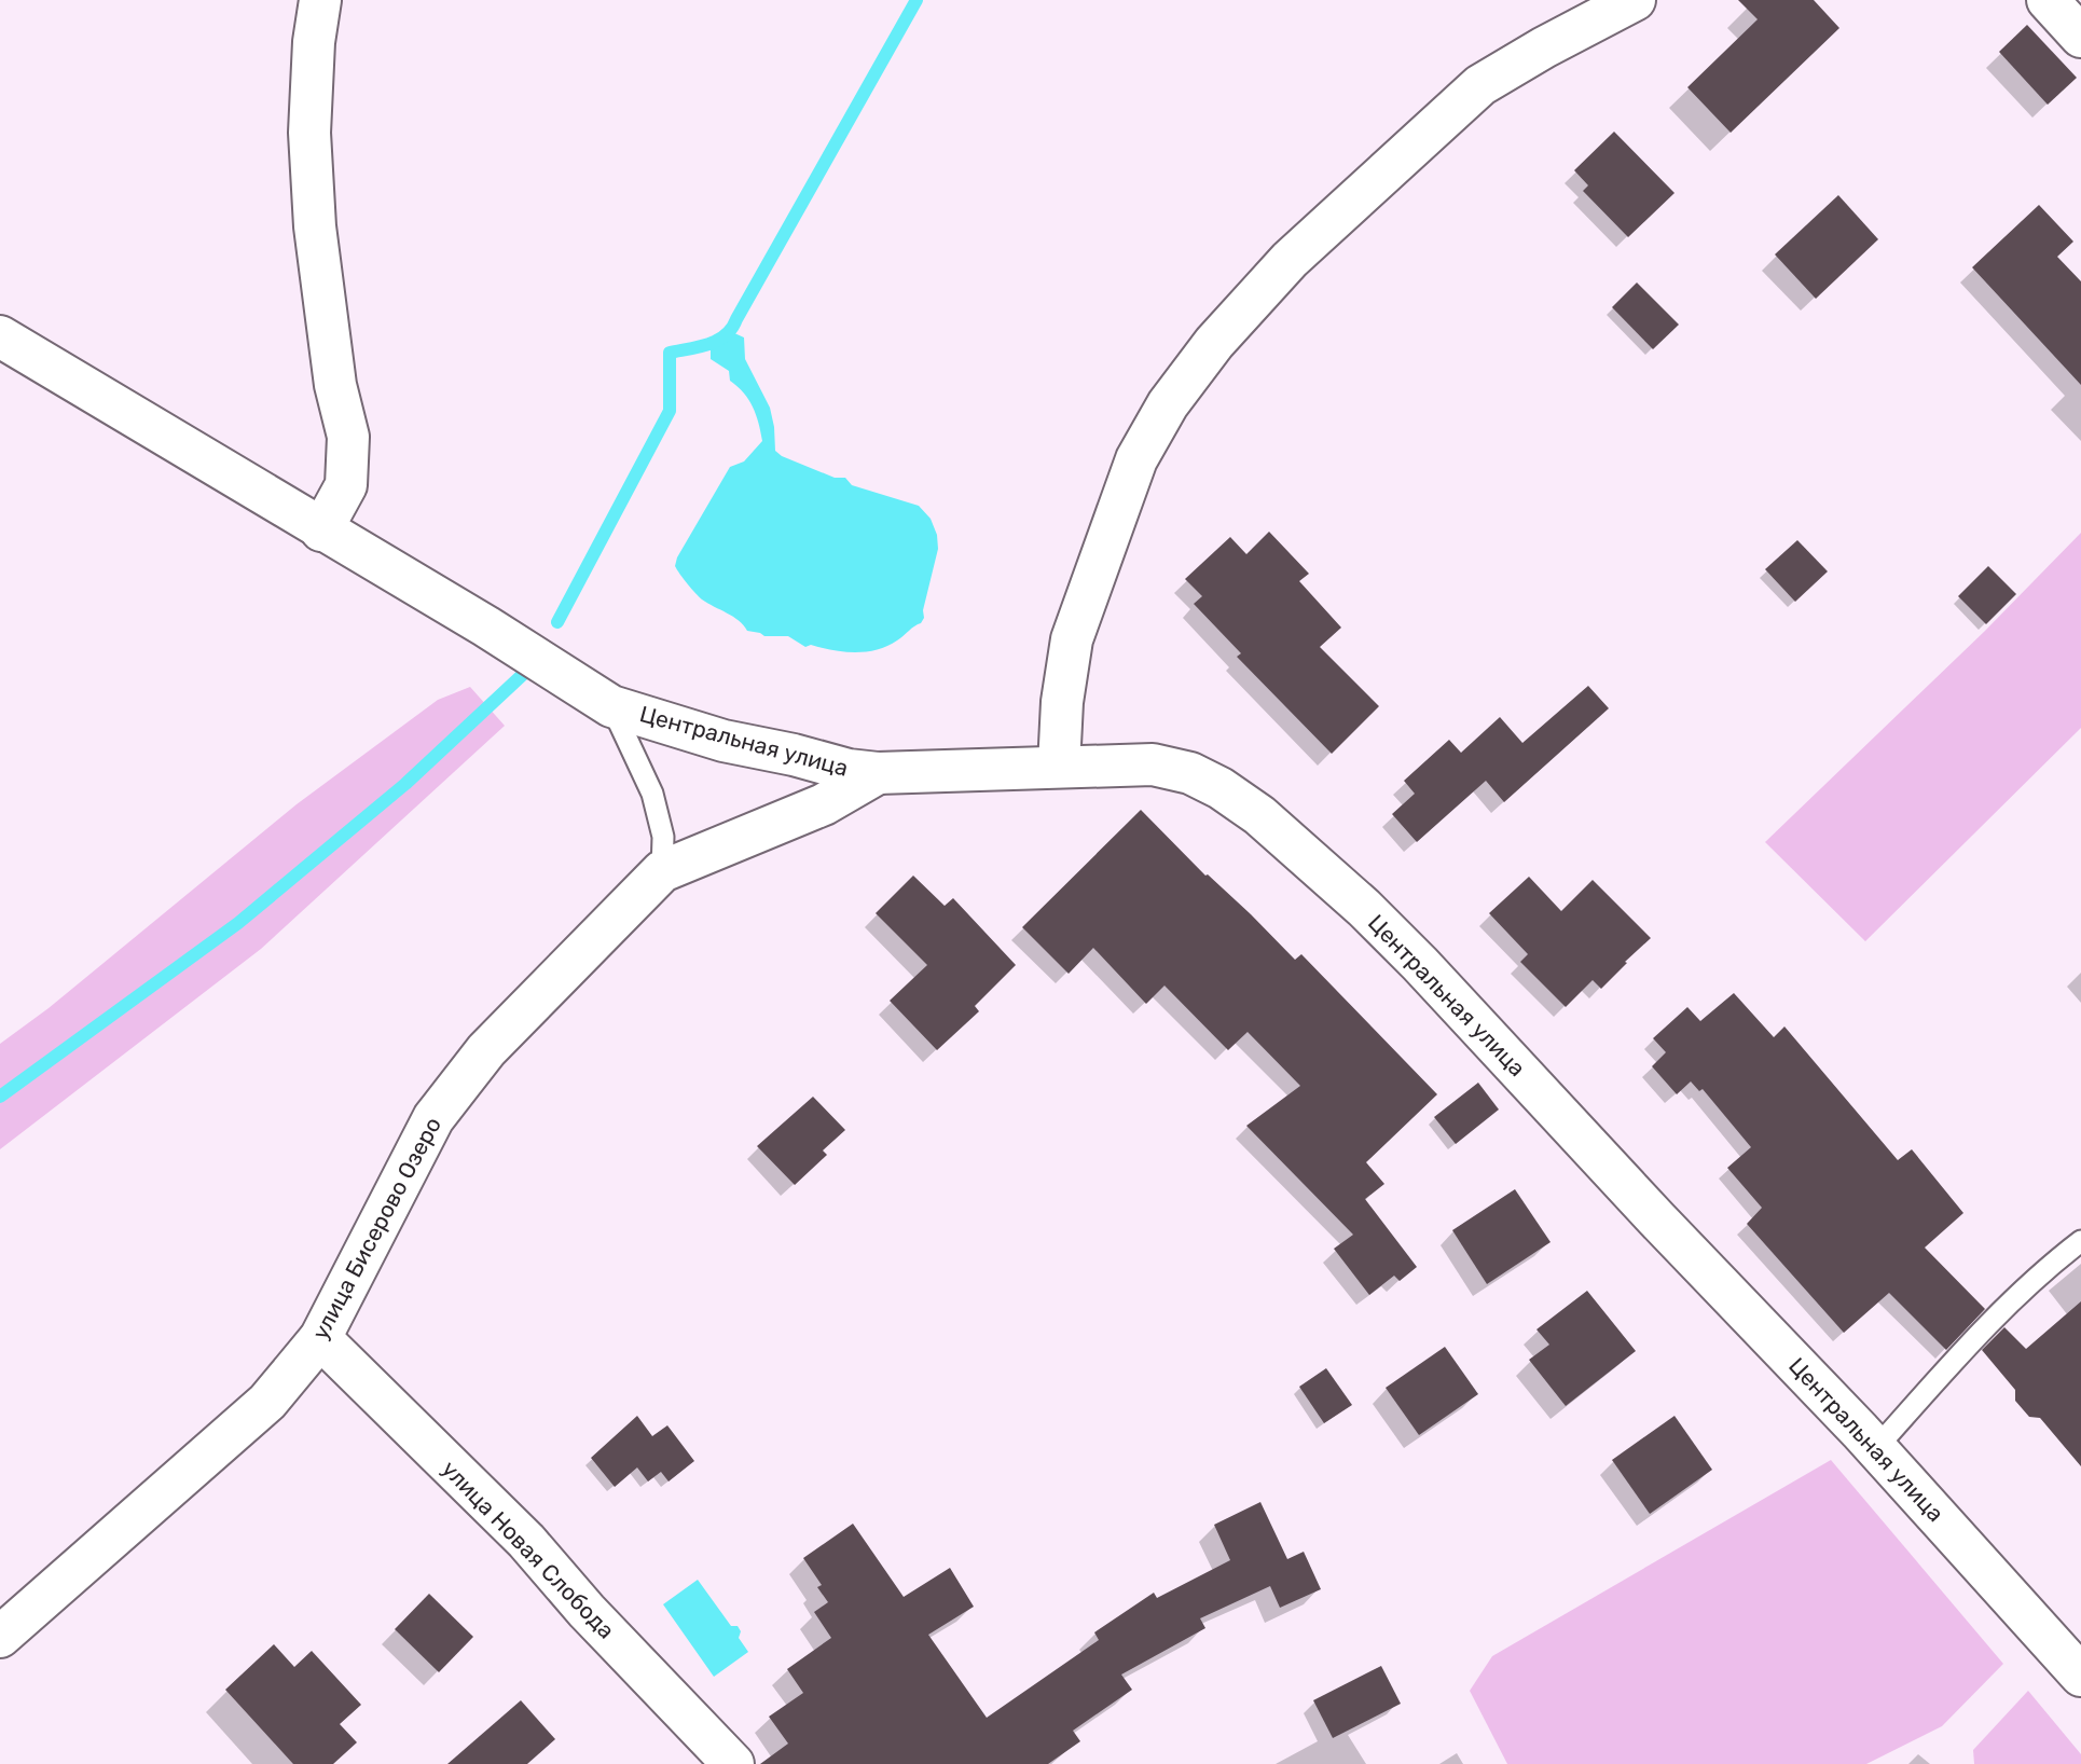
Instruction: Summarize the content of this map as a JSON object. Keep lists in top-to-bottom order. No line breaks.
{"streets":{"street":["Центральная улица","улица Бисерово Озеро","улица Новая Слобода"]},"crossings":[["Центральная улица","улица Бисерово Озеро"],["улица Бисерово Озеро","улица Новая Слобода"]]}
